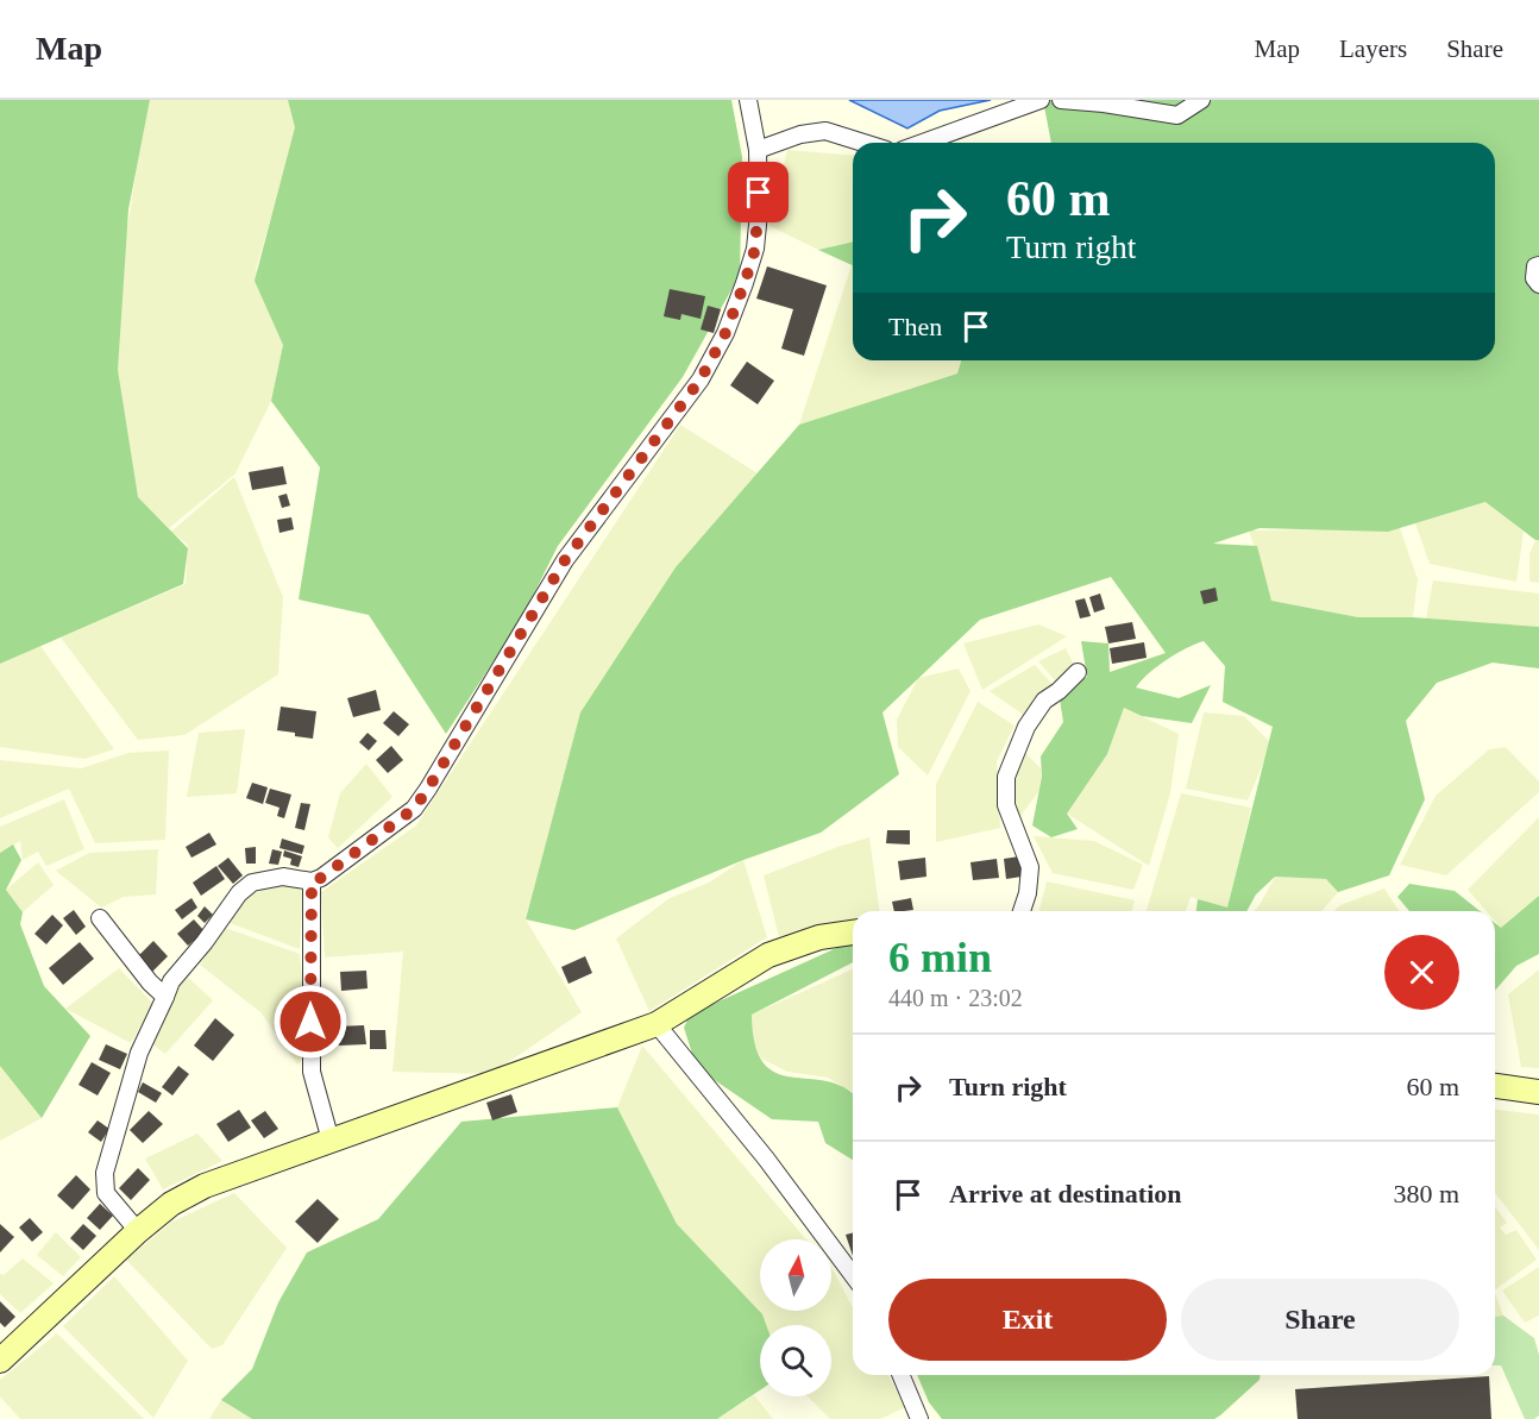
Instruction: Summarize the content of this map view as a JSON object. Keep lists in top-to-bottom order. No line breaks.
{"north":"top","page":{"header":"Map","nav":["Map","Layers","Share"],"turn":["60 m","Turn right"],"then":"Then","heading":["6 min","440 m · 23:02"],"list":[{"name":"Turn right","value":"60 m"},{"name":"Arrive at destination","value":"380 m"}],"buttons":["Exit","Share"]}}
